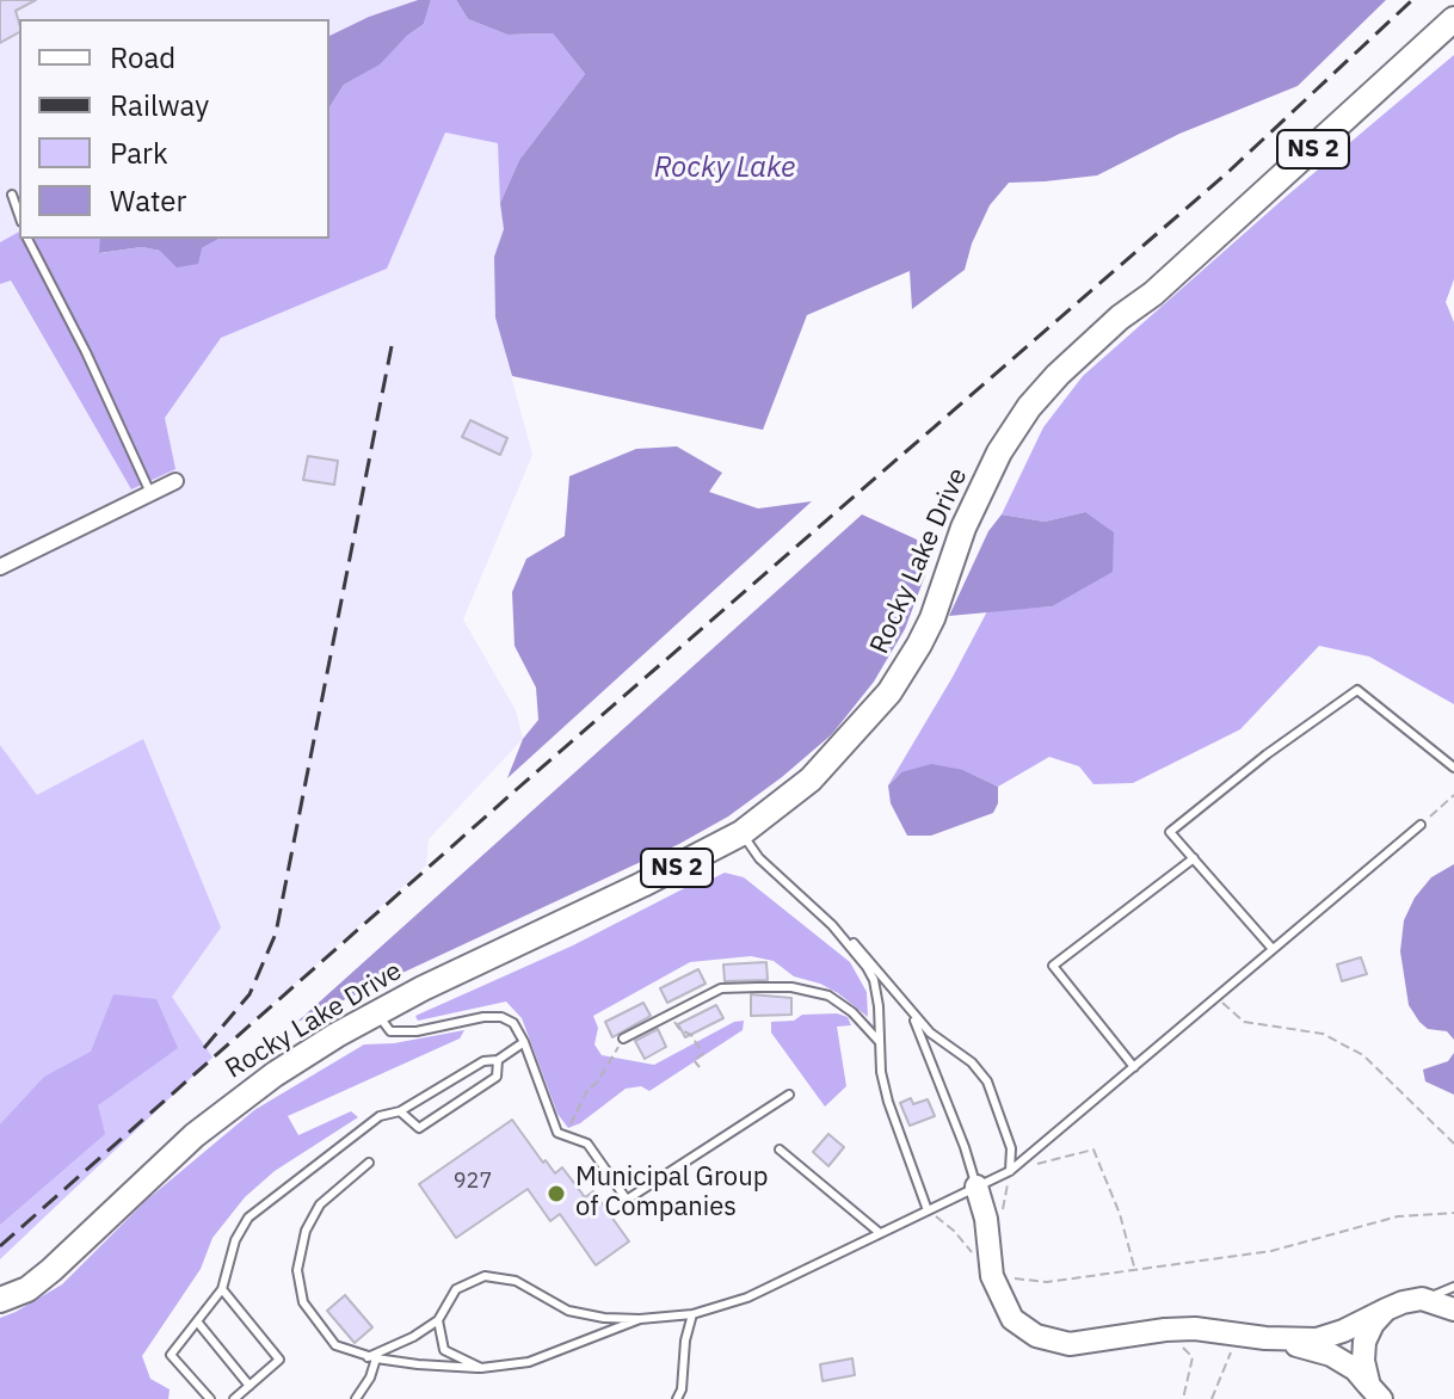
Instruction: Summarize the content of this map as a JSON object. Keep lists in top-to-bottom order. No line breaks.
{"streets":{"main road":["NS 2","Rocky Lake Drive"]},"water":["Rocky Lake"],"places":["Municipal Group of Companies"],"house_numbers":["927"],"legend":["Road","Railway","Park","Water"]}
